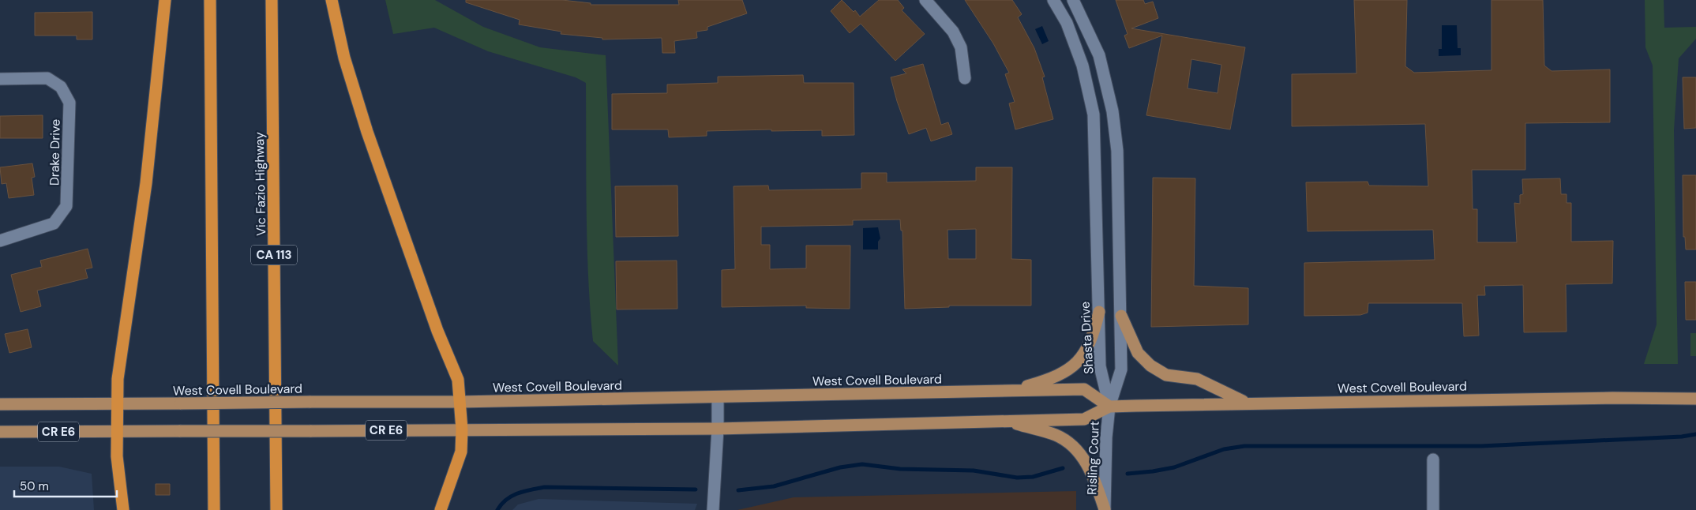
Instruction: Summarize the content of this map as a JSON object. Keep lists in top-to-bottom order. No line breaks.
{"streets":{"highway":["Vic Fazio Highway","CA 113"],"main road":["West Covell Boulevard","CR E6"],"street":["Drake Drive","Shasta Drive","Risling Court"]},"crossings":[["Shasta Drive","West Covell Boulevard"],["Shasta Drive","Risling Court"],["West Covell Boulevard","Risling Court"]],"scale_bar":"50 m"}
